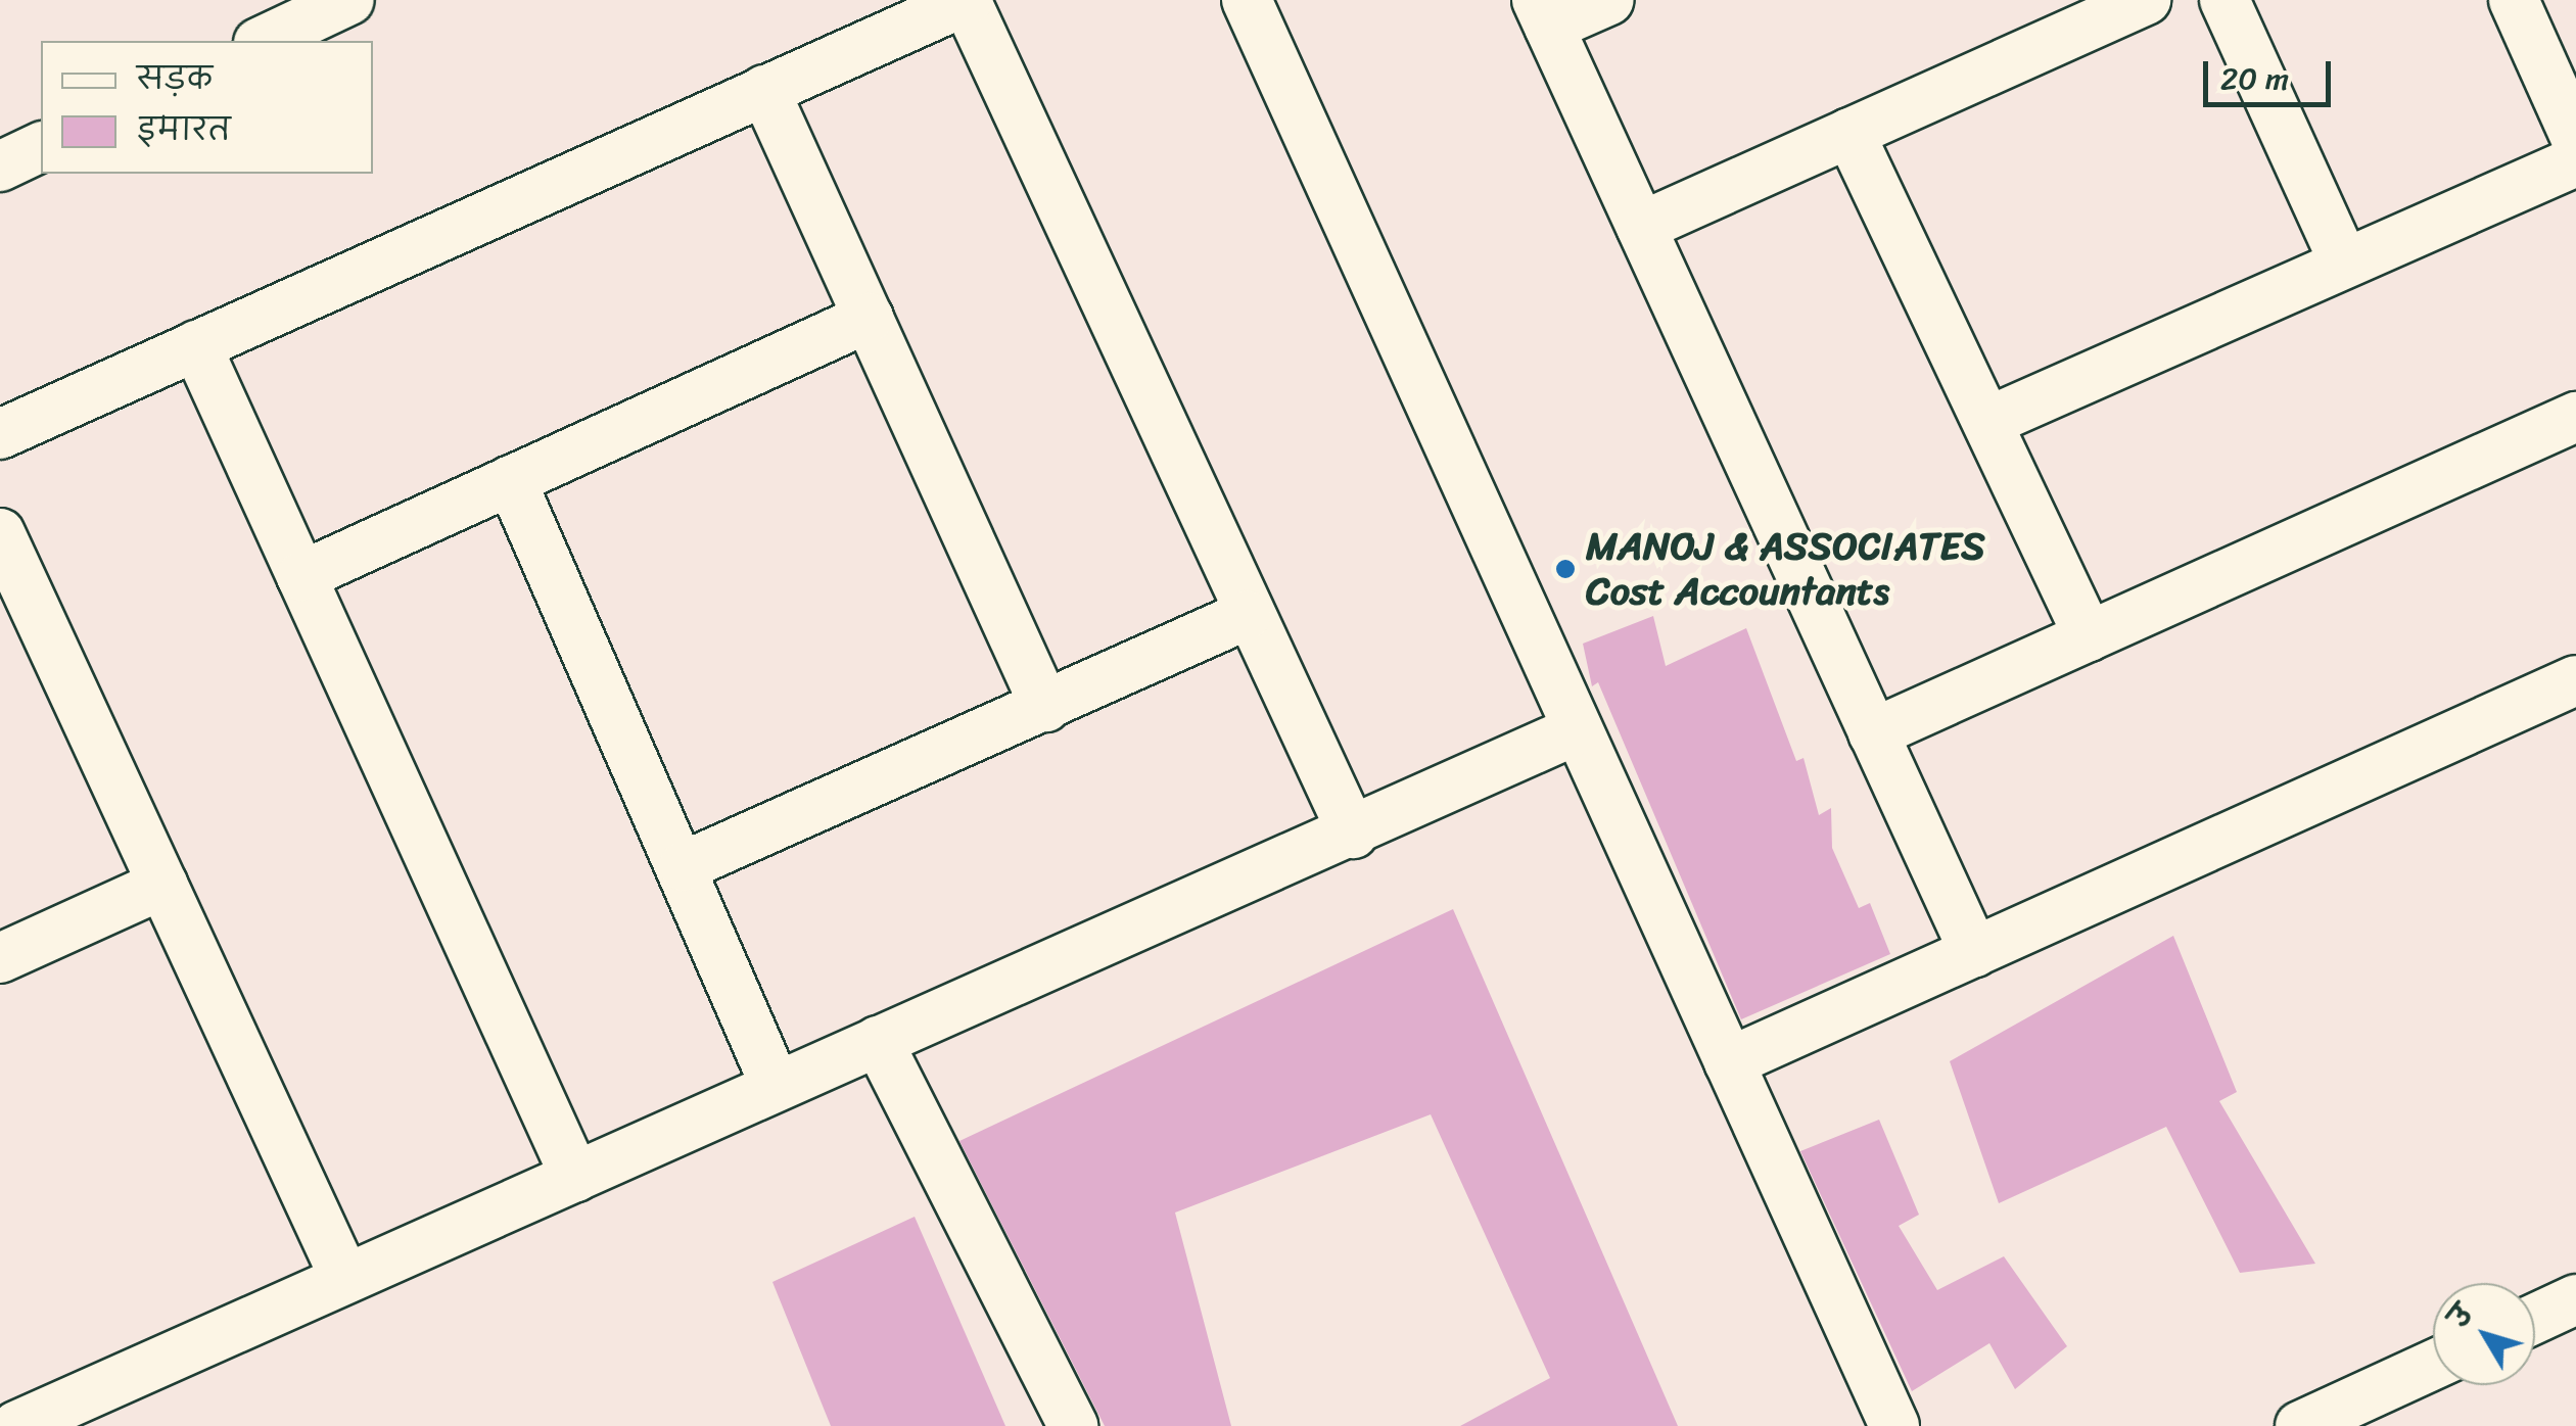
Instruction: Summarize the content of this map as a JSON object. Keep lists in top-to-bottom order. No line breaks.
{"places":["MANOJ & ASSOCIATES Cost Accountants"],"legend":["सड़क","इमारत"],"scale_bar":"20 m","north":"top left"}
